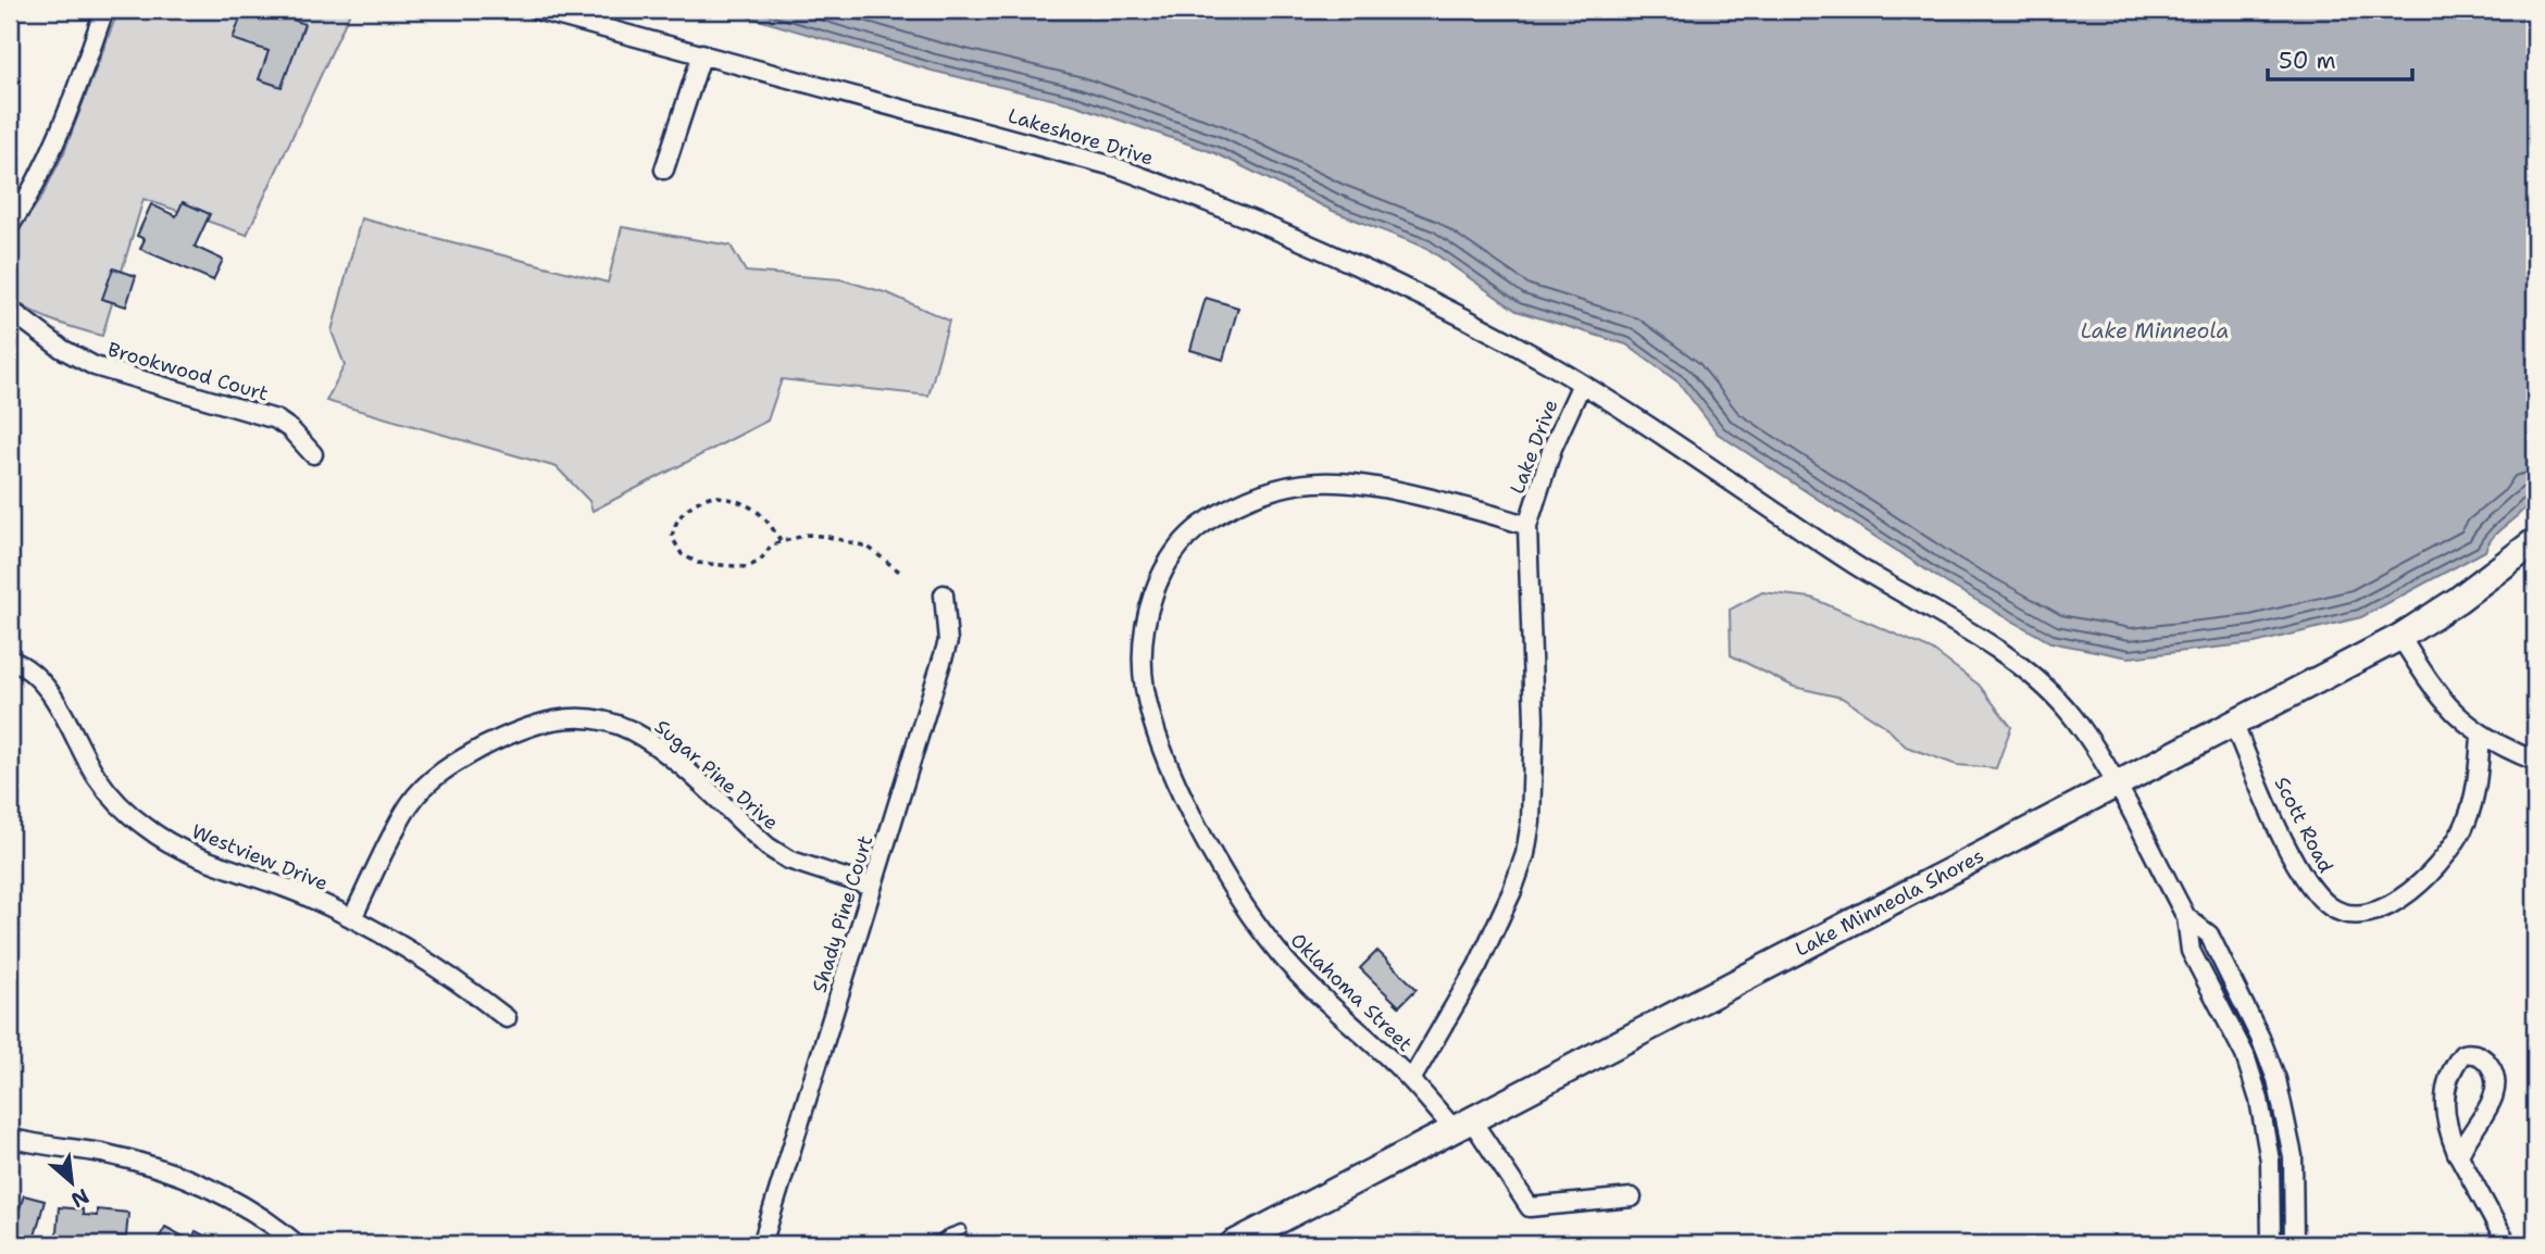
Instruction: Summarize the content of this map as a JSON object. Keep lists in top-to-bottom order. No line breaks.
{"streets":{"main road":["Lake Minneola Shores"],"street":["Lakeshore Drive","Brookwood Court","Lake Drive","Sugar Pine Drive","Scott Road","Westview Drive","Shady Pine Court","Oklahoma Street"]},"crossings":[["Lakeshore Drive","Lake Drive"],["Lake Drive","Oklahoma Street"],["Sugar Pine Drive","Westview Drive"],["Sugar Pine Drive","Shady Pine Court"],["Scott Road","Lake Minneola Shores"],["Lake Minneola Shores","Oklahoma Street"]],"water":["Lake Minneola"],"scale_bar":"50 m","north":"bottom right"}
